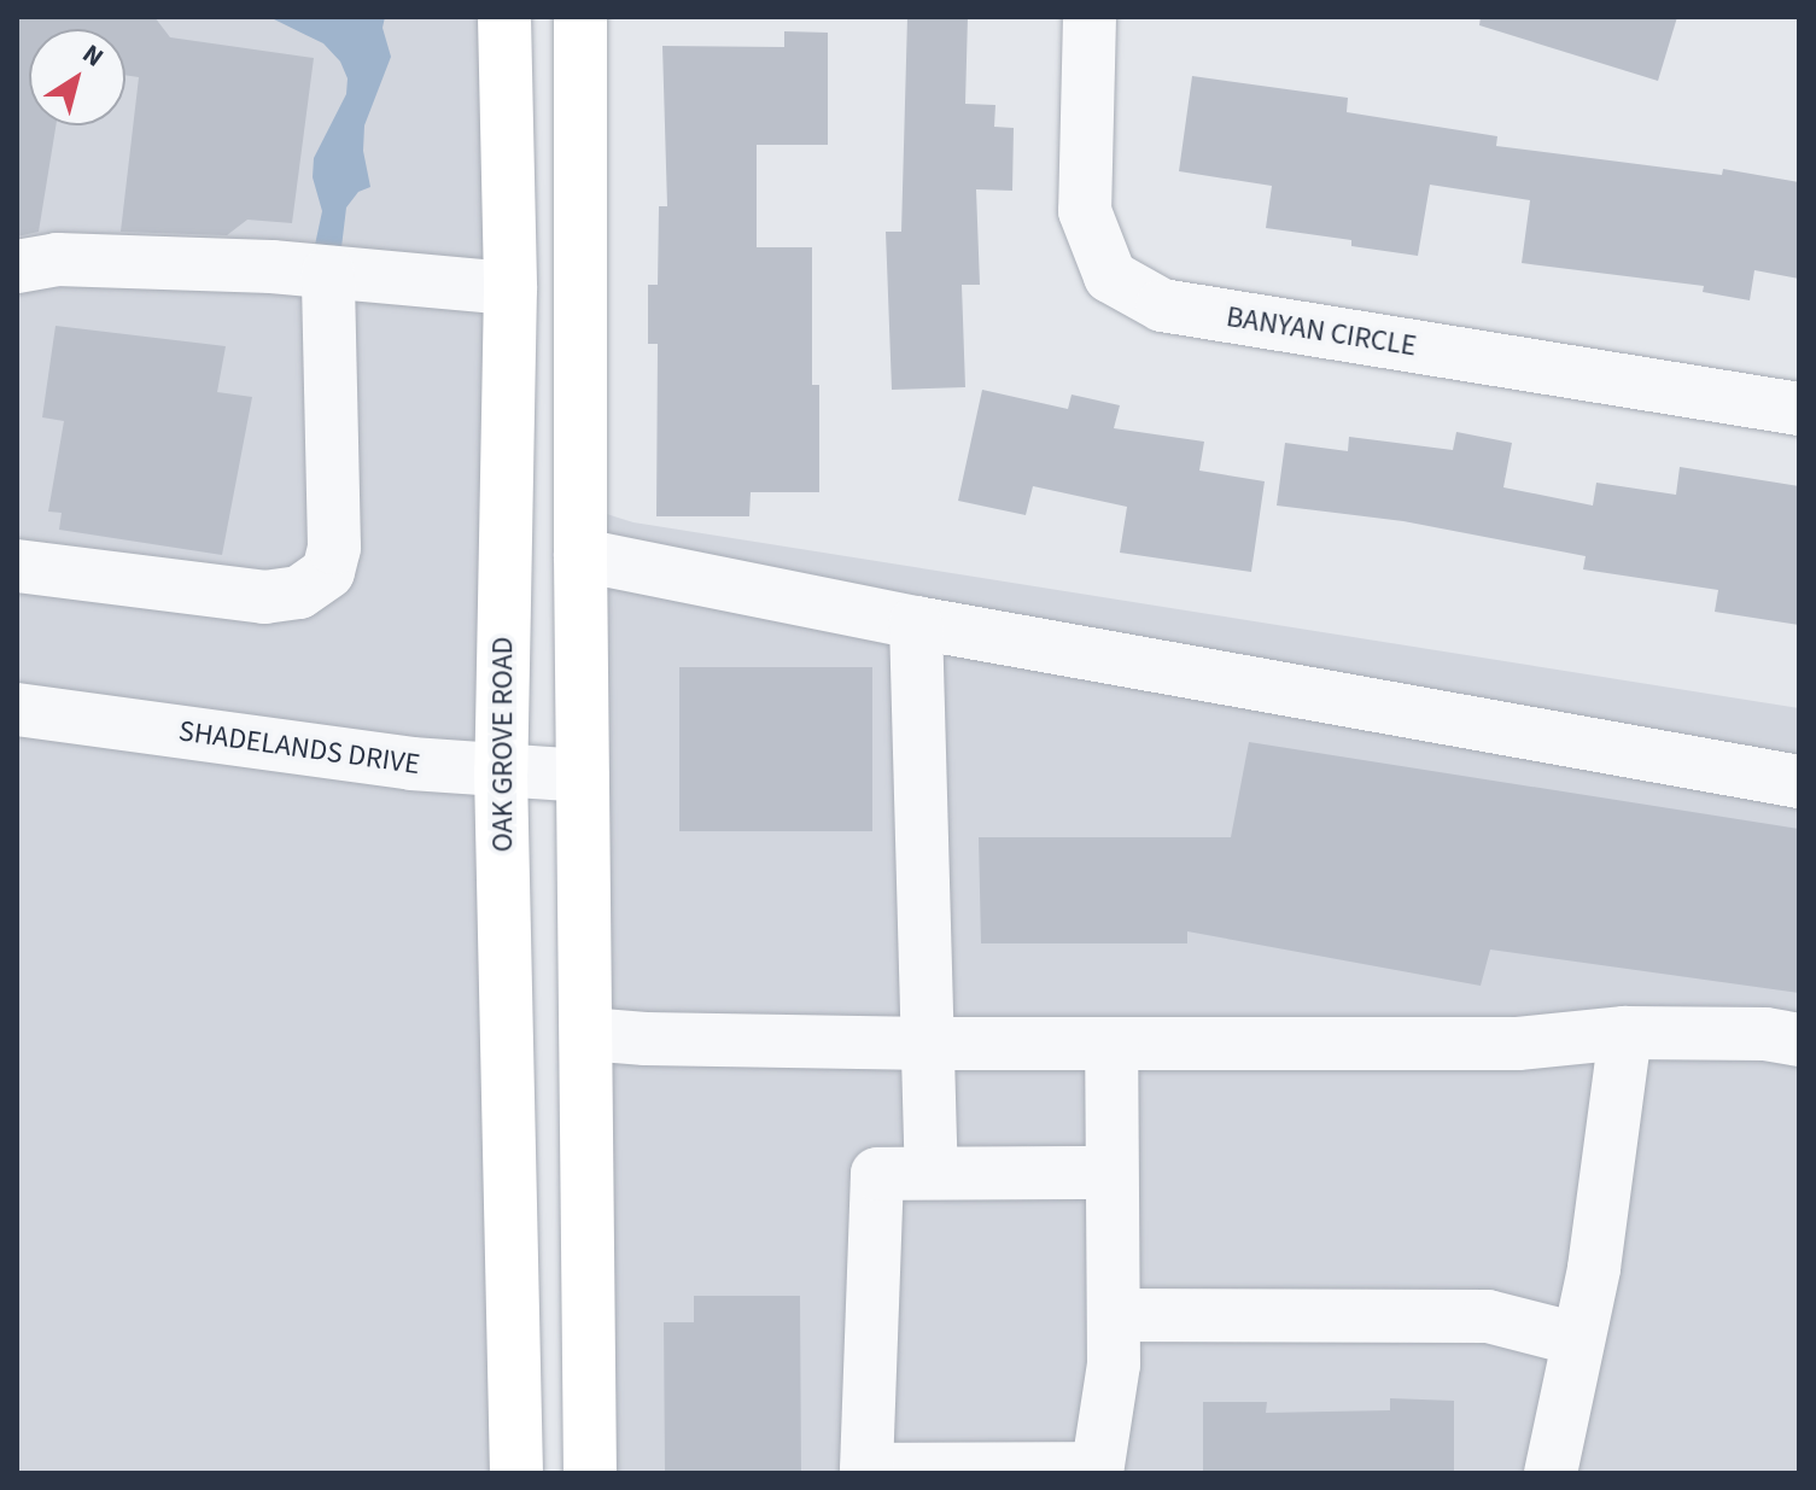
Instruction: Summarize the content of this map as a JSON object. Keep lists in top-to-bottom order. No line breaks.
{"streets":{"main road":["OAK GROVE ROAD"],"street":["BANYAN CIRCLE","SHADELANDS DRIVE"]},"crossings":[["OAK GROVE ROAD","SHADELANDS DRIVE"]],"north":"top right"}
